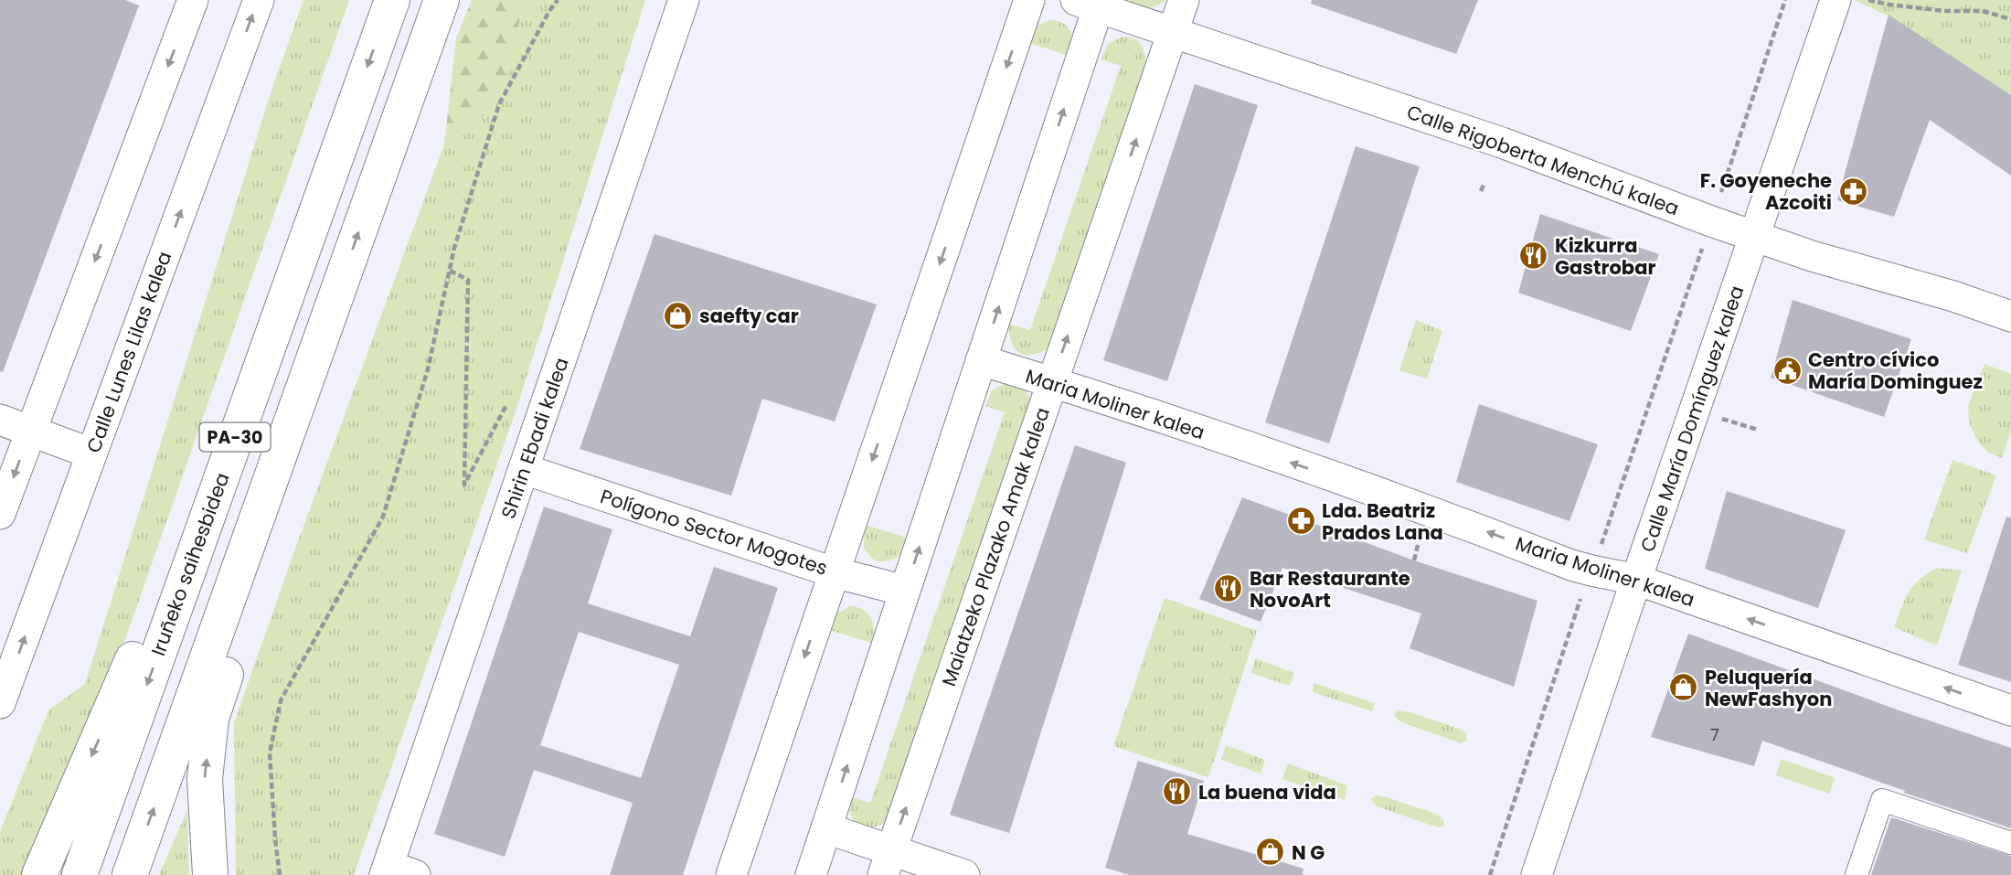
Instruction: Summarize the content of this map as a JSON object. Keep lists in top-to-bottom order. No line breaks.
{"streets":{"highway":["PA-30","Iruñeko saihesbidea"],"street":["Calle Rigoberta Menchú kalea","Calle Lunes Lilas kalea","Maria Moliner kalea","Calle María Domínguez kalea","Shirin Ebadi kalea","Polígono Sector Mogotes","Maiatzeko Plazako Amak kalea"]},"crossings":[["Calle Rigoberta Menchú kalea","Calle María Domínguez kalea"],["Calle Rigoberta Menchú kalea","Maiatzeko Plazako Amak kalea"],["Maria Moliner kalea","Calle María Domínguez kalea"],["Maria Moliner kalea","Maiatzeko Plazako Amak kalea"],["Shirin Ebadi kalea","Polígono Sector Mogotes"]],"one_way":["Maria Moliner kalea"],"places":{"pharmacy":["F. Goyeneche Azcoiti","Lda. Beatriz Prados Lana"],"restaurant":["Kizkurra Gastrobar","Bar Restaurante NovoArt","La buena vida"],"shop":["saefty car","Peluquería NewFashyon","N G"],"public building":["Centro cívico María Dominguez"]},"house_numbers":["7"]}
